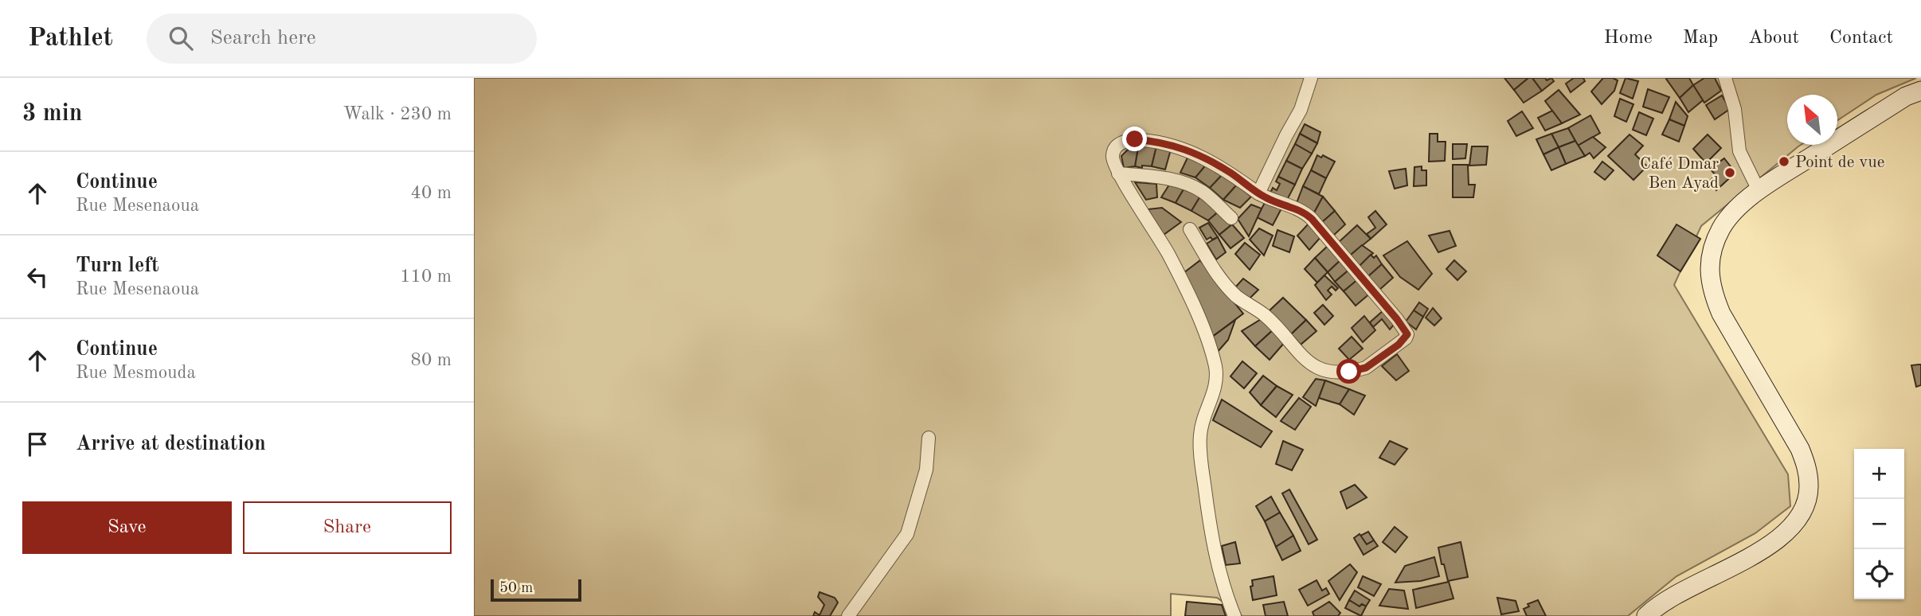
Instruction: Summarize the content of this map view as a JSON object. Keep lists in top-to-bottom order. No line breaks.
{"places":["Point de vue","Café Dmar Ben Ayad"],"scale_bar":"50 m","north":"top left","page":{"header":"Pathlet","search":"Search here","nav":["Home","Map","About","Contact"],"heading":["3 min","Walk · 230 m"],"list":[["Continue","Rue Mesenaoua","40 m"],["Turn left","Rue Mesenaoua","110 m"],["Continue","Rue Mesmouda","80 m"],"Arrive at destination"],"map_buttons":["+","−"],"buttons":["Save","Share"],"scale":"50 m"}}
